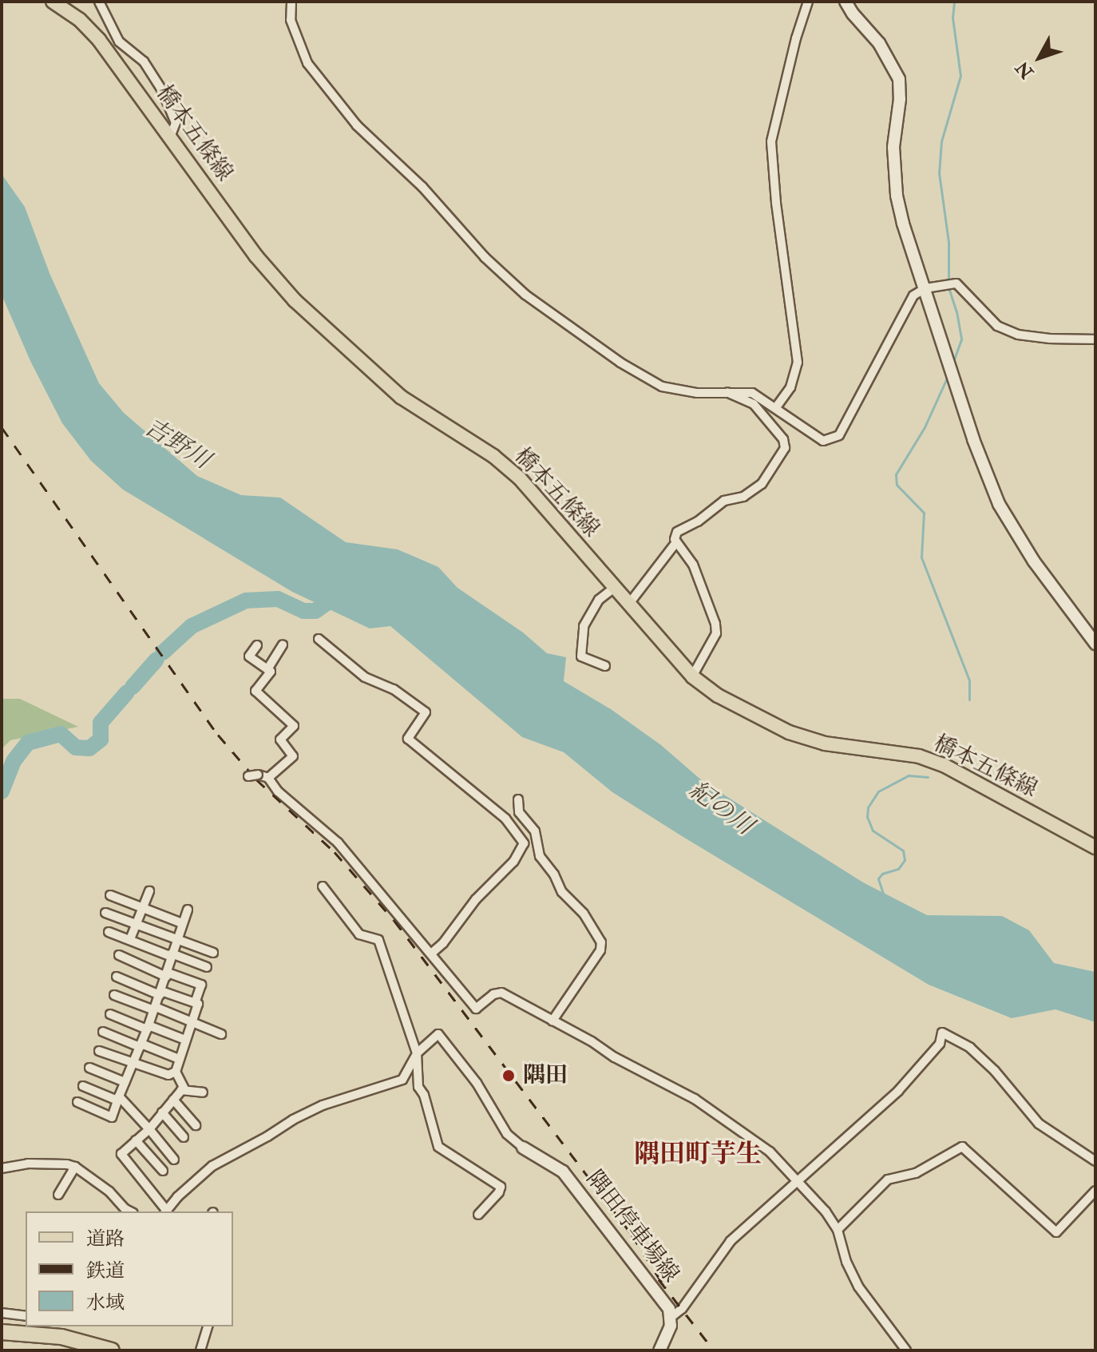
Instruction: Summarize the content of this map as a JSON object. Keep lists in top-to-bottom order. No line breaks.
{"streets":{"main road":["橋本五條線"],"street":["隅田停車場線"]},"districts":["隅田町芋生"],"water":["吉野川","紀の川"],"places":["隅田"],"legend":["道路","鉄道","水域"],"north":"bottom left"}
